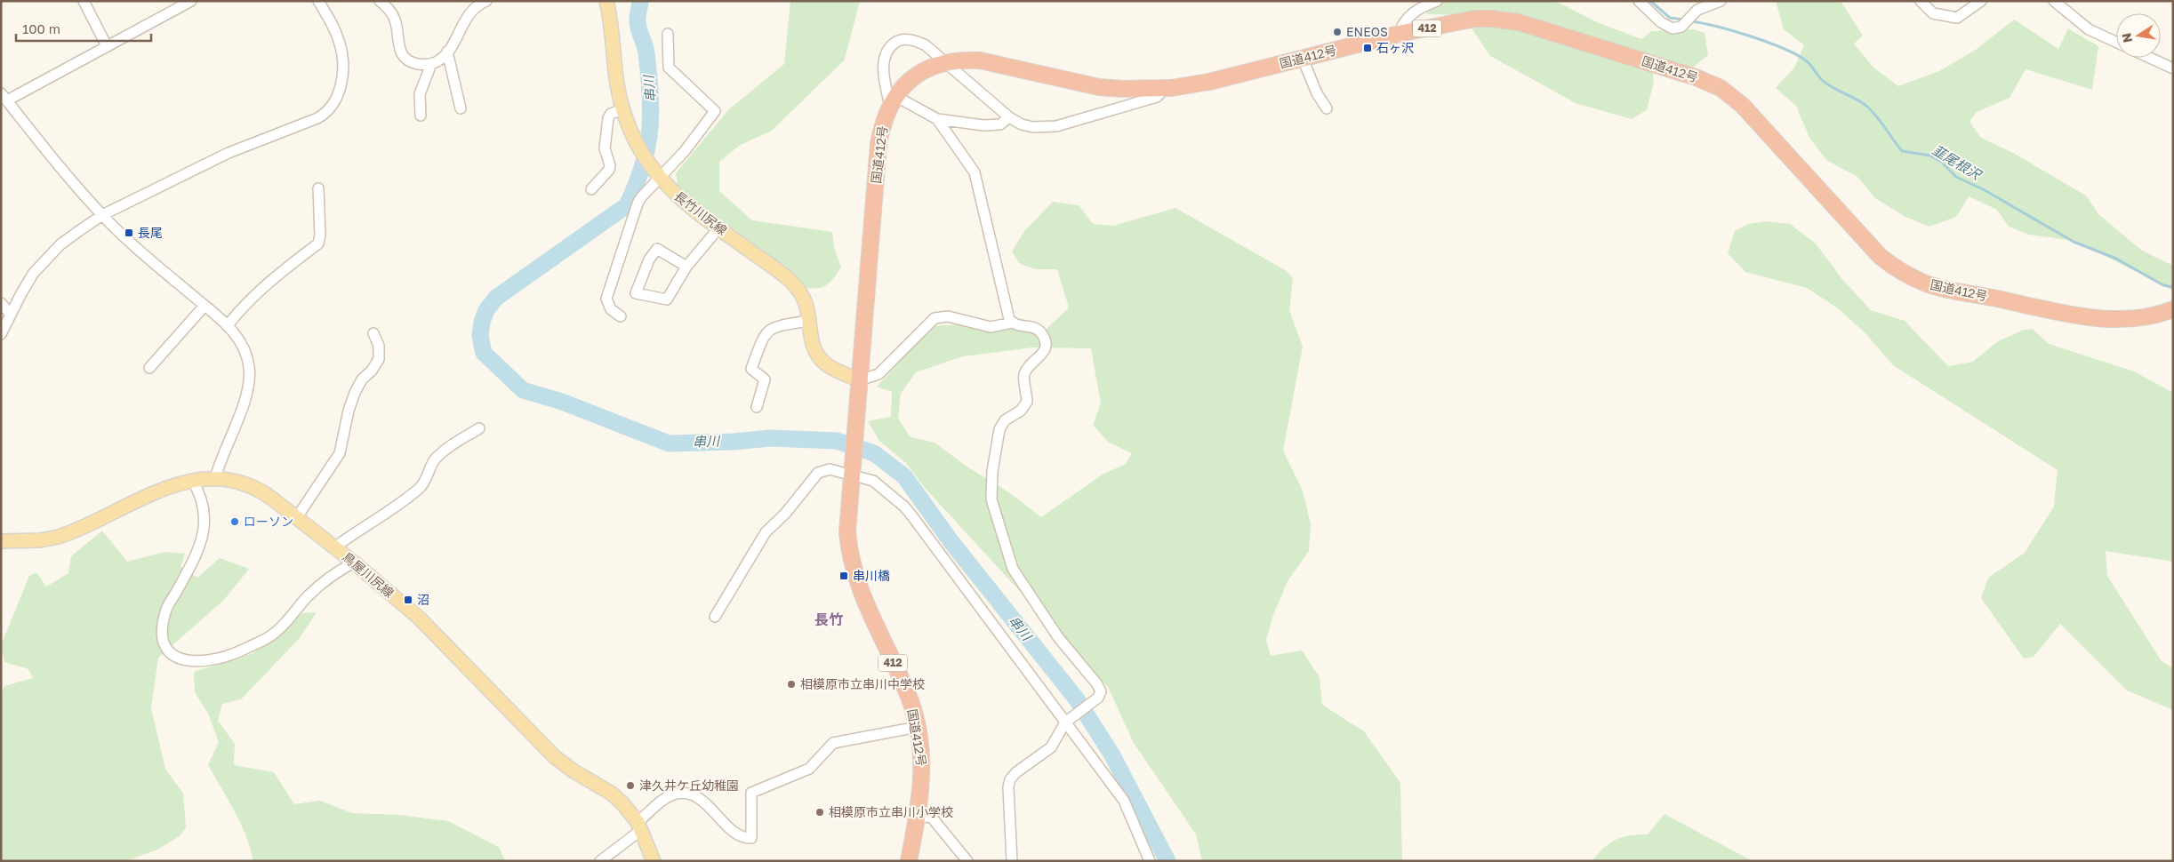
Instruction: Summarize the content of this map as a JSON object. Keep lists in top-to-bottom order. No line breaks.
{"streets":{"highway":["412","国道412号"],"main road":["長竹川尻線","鳥屋川尻線"]},"crossings":[["国道412号","長竹川尻線"]],"districts":["長竹"],"water":["串川","韮尾根沢"],"places":{"other":["ENEOS","ローソン","相模原市立串川中学校","津久井ケ丘幼稚園","相模原市立串川小学校"],"transit":["石ヶ沢","長尾","串川橋","沼"]},"scale_bar":"100 m","north":"left"}
